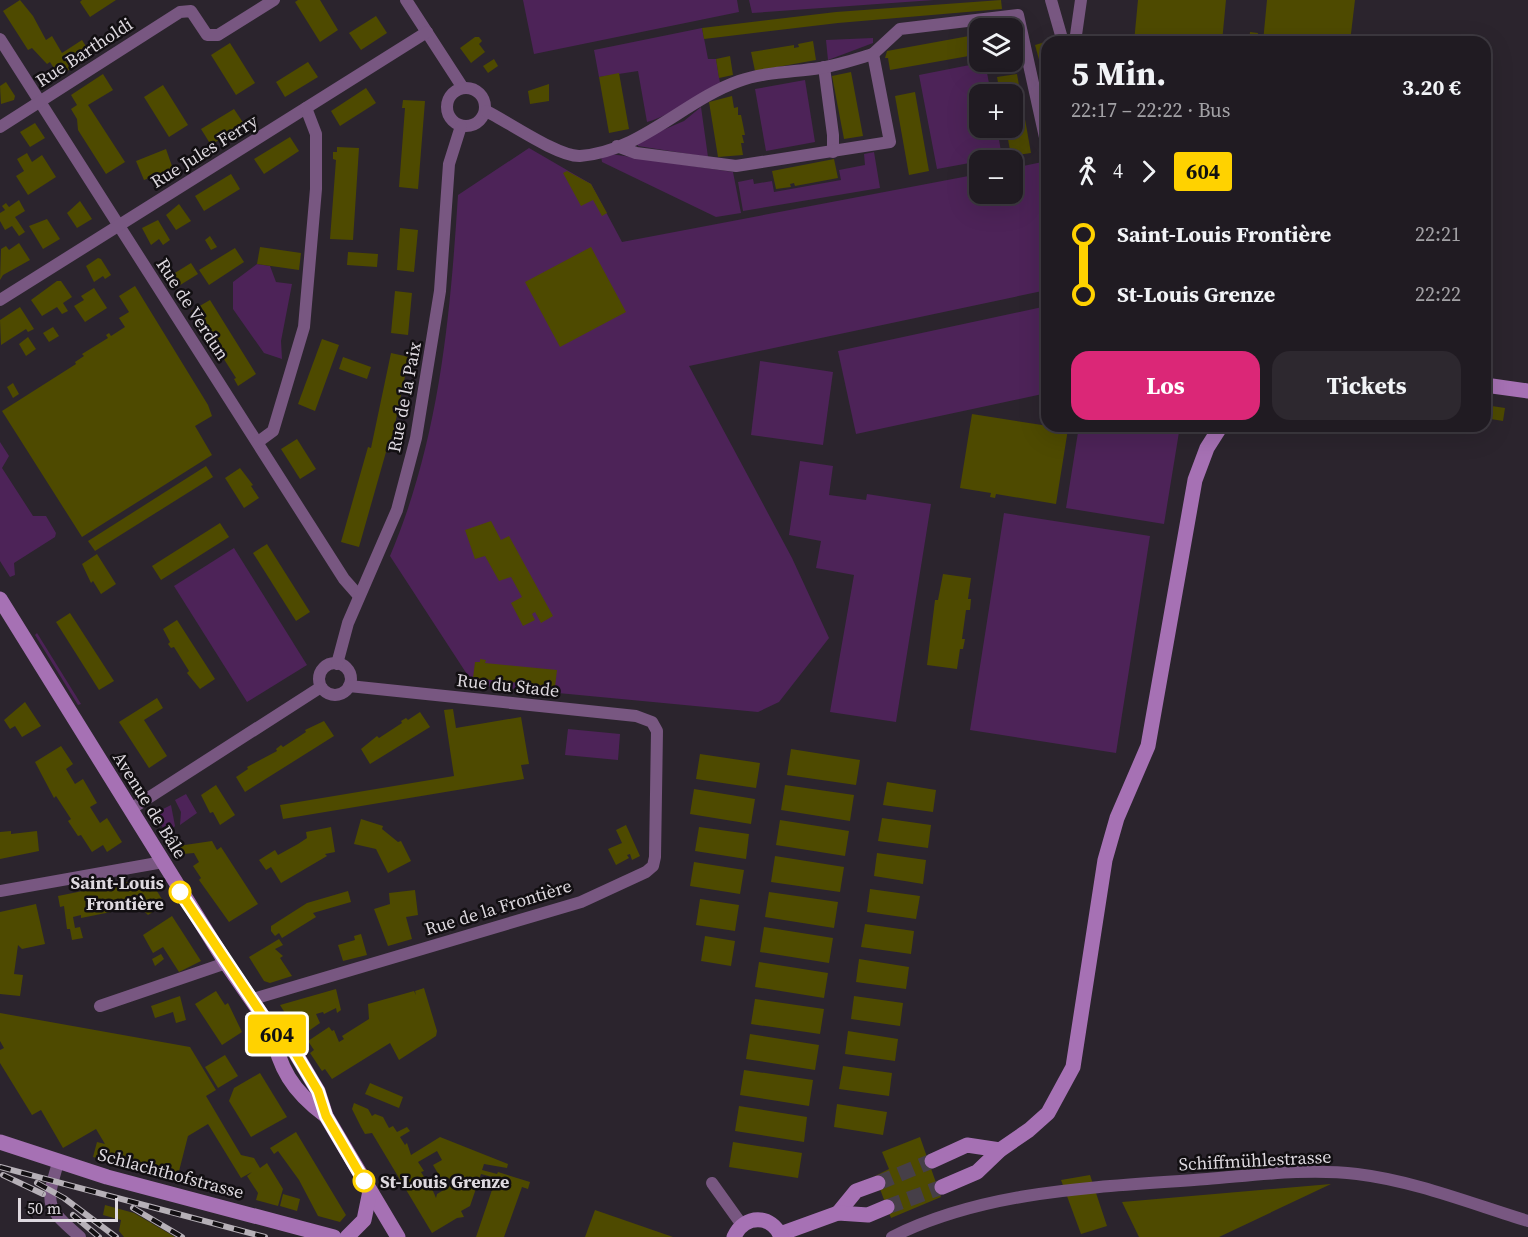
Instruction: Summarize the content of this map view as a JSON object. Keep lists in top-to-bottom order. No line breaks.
{"streets":{"main road":["Avenue de Bâle","Schlachthofstrasse"],"street":["Rue Bartholdi","Rue Jules Ferry","Rue de Verdun","Rue de la Paix","Rue du Stade","Rue de la Frontière","Schiffmühlestrasse"]},"crossings":[["Rue Bartholdi","Rue de Verdun"],["Rue Jules Ferry","Rue de Verdun"],["Rue de Verdun","Rue de la Paix"],["Rue de la Paix","Rue du Stade"],["Rue du Stade","Rue de la Frontière"],["Avenue de Bâle","Rue de la Frontière"]],"places":["Saint-Louis Frontière","St-Louis Grenze"],"lines":["bus line 604"],"scale_bar":"50 m","page":{"on_map":"604","map_buttons":["+","−"],"heading":["5 Min.","22:17 – 22:22 · Bus","3.20 €"],"legs":["4","604"],"list":[{"name":"Saint-Louis Frontière","value":"22:21"},{"name":"St-Louis Grenze","value":"22:22"}],"buttons":["Los","Tickets"],"scale":"50 m"}}
